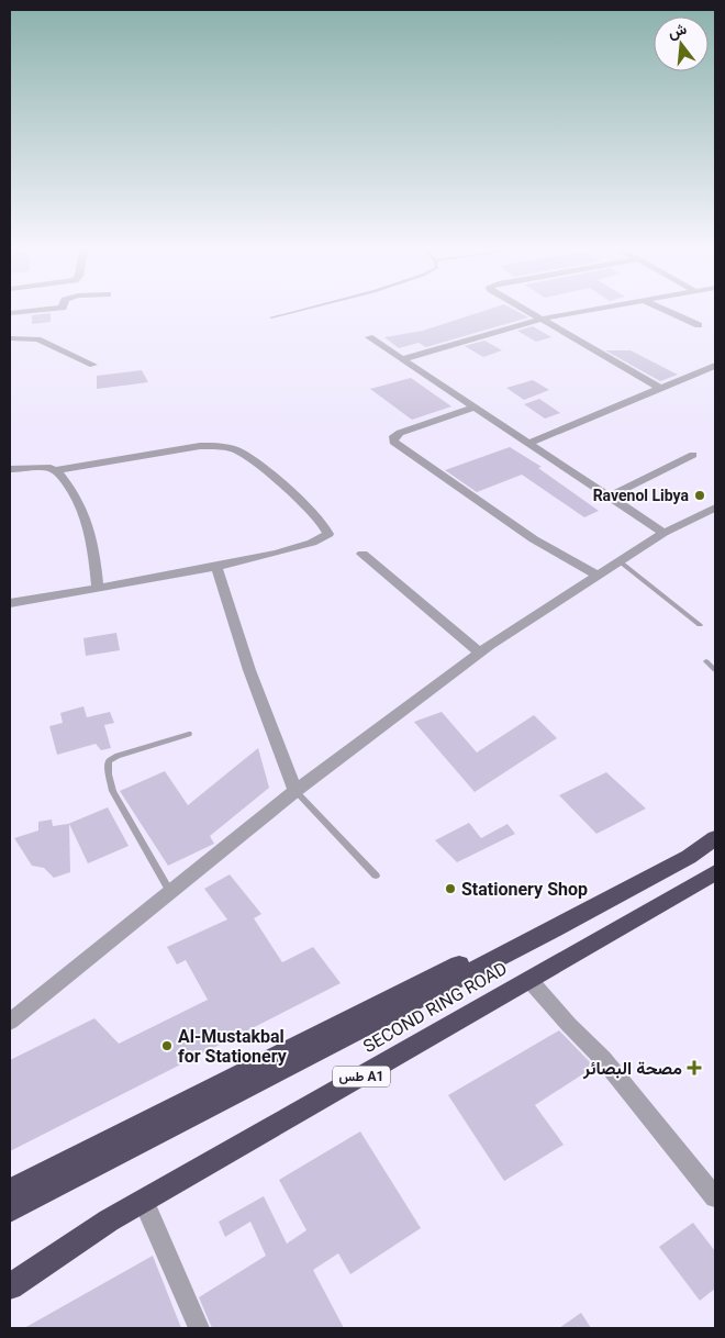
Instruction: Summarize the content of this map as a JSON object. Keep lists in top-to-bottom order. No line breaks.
{"streets":{"highway":["SECOND RING ROAD","طس A1"]},"places":{"other":["Ravenol Libya","Stationery Shop","Al-Mustakbal for Stationery"],"health":["مصحة البصائر"]},"north":"top"}
